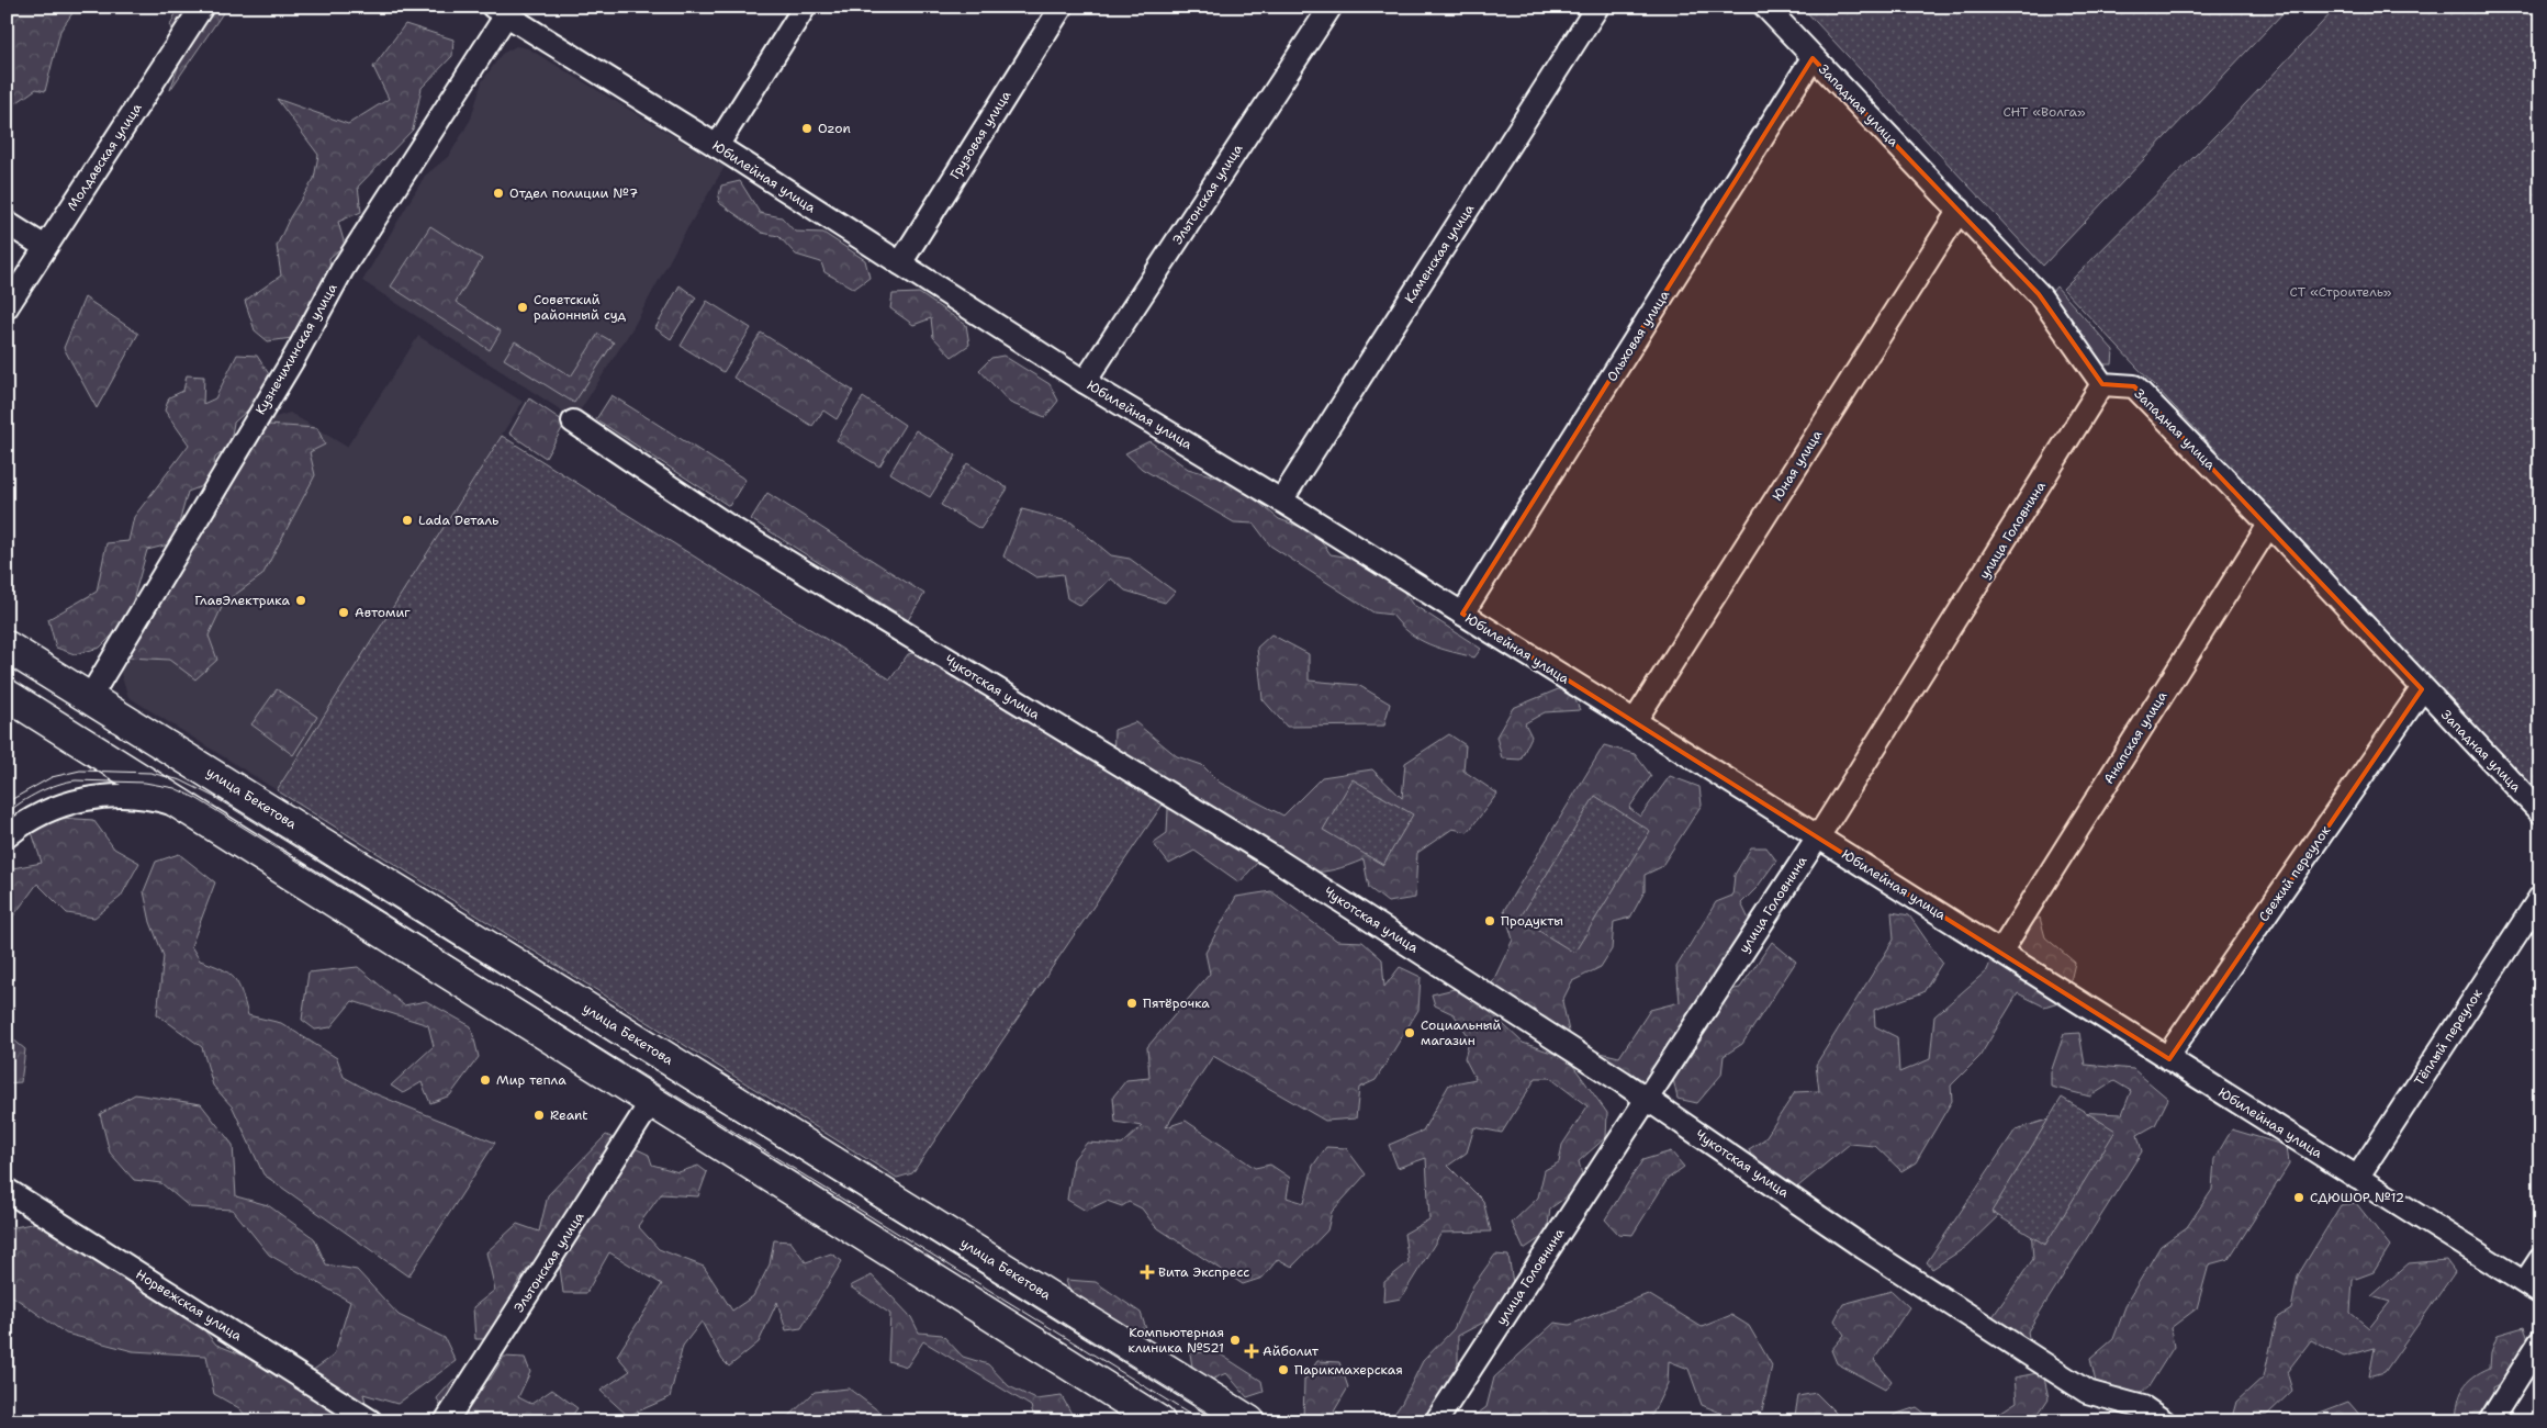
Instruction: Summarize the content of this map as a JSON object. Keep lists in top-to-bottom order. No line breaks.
{"streets":{"main road":["улица Бекетова"],"street":["Западная улица","Грузовая улица","Молдавская улица","Юбилейная улица","Эльтонская улица","Каменская улица","Ольховая улица","Кузнечихинская улица","Юная улица","улица Головнина","Чукотская улица","Анапская улица","Свежий переулок","Тёплый переулок","Норвежская улица"]},"crossings":[["Западная улица","Ольховая улица"],["Западная улица","Юная улица"],["Западная улица","улица Головнина"],["Западная улица","Анапская улица"],["Западная улица","Свежий переулок"],["Грузовая улица","Юбилейная улица"],["Юбилейная улица","Эльтонская улица"],["Юбилейная улица","Каменская улица"],["Юбилейная улица","Ольховая улица"],["Юбилейная улица","Кузнечихинская улица"],["Юбилейная улица","Юная улица"],["Юбилейная улица","улица Головнина"],["Юбилейная улица","Анапская улица"],["Юбилейная улица","Свежий переулок"],["Юбилейная улица","Тёплый переулок"],["Кузнечихинская улица","улица Бекетова"],["улица Головнина","Чукотская улица"]],"parks":["СНТ «Волга»","СТ «Строитель»"],"places":{"other":["Ozon","Отдел полиции №7","Советский районный суд","Lada Dеталь","ГлавЭлектрика","Автомиг","Продукты","Пятёрочка","Социальный магазин","Мир тепла","Reant","СДЮШОР №12","Компьютерная клиника №521","Парикмахерская"],"health":["Вита Экспресс","Айболит"]}}
